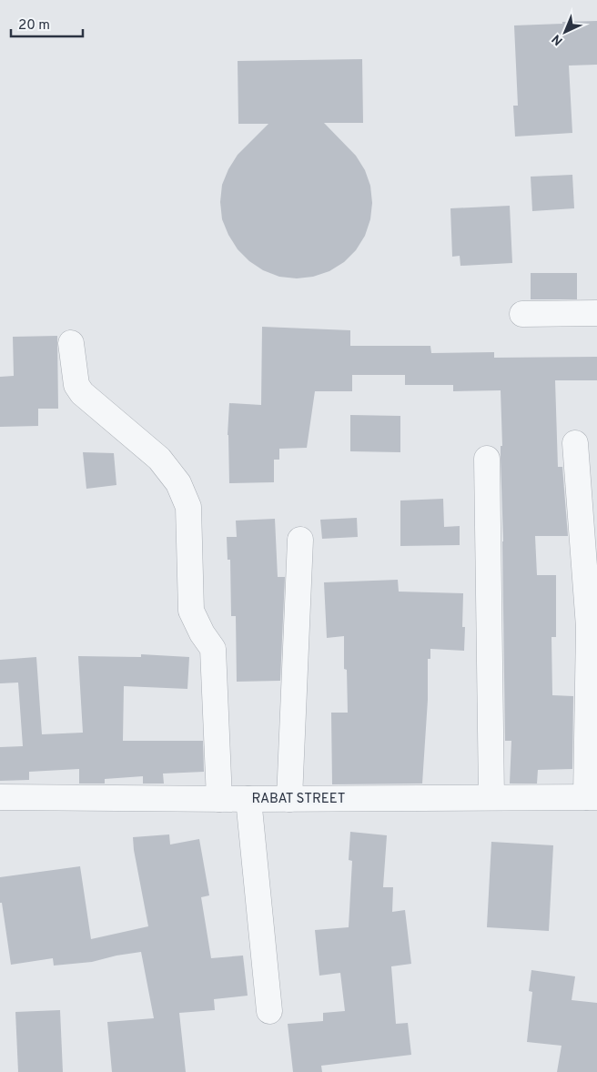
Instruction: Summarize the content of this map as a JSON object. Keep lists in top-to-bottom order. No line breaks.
{"streets":{"street":["RABAT STREET"]},"scale_bar":"20 m","north":"bottom left"}
